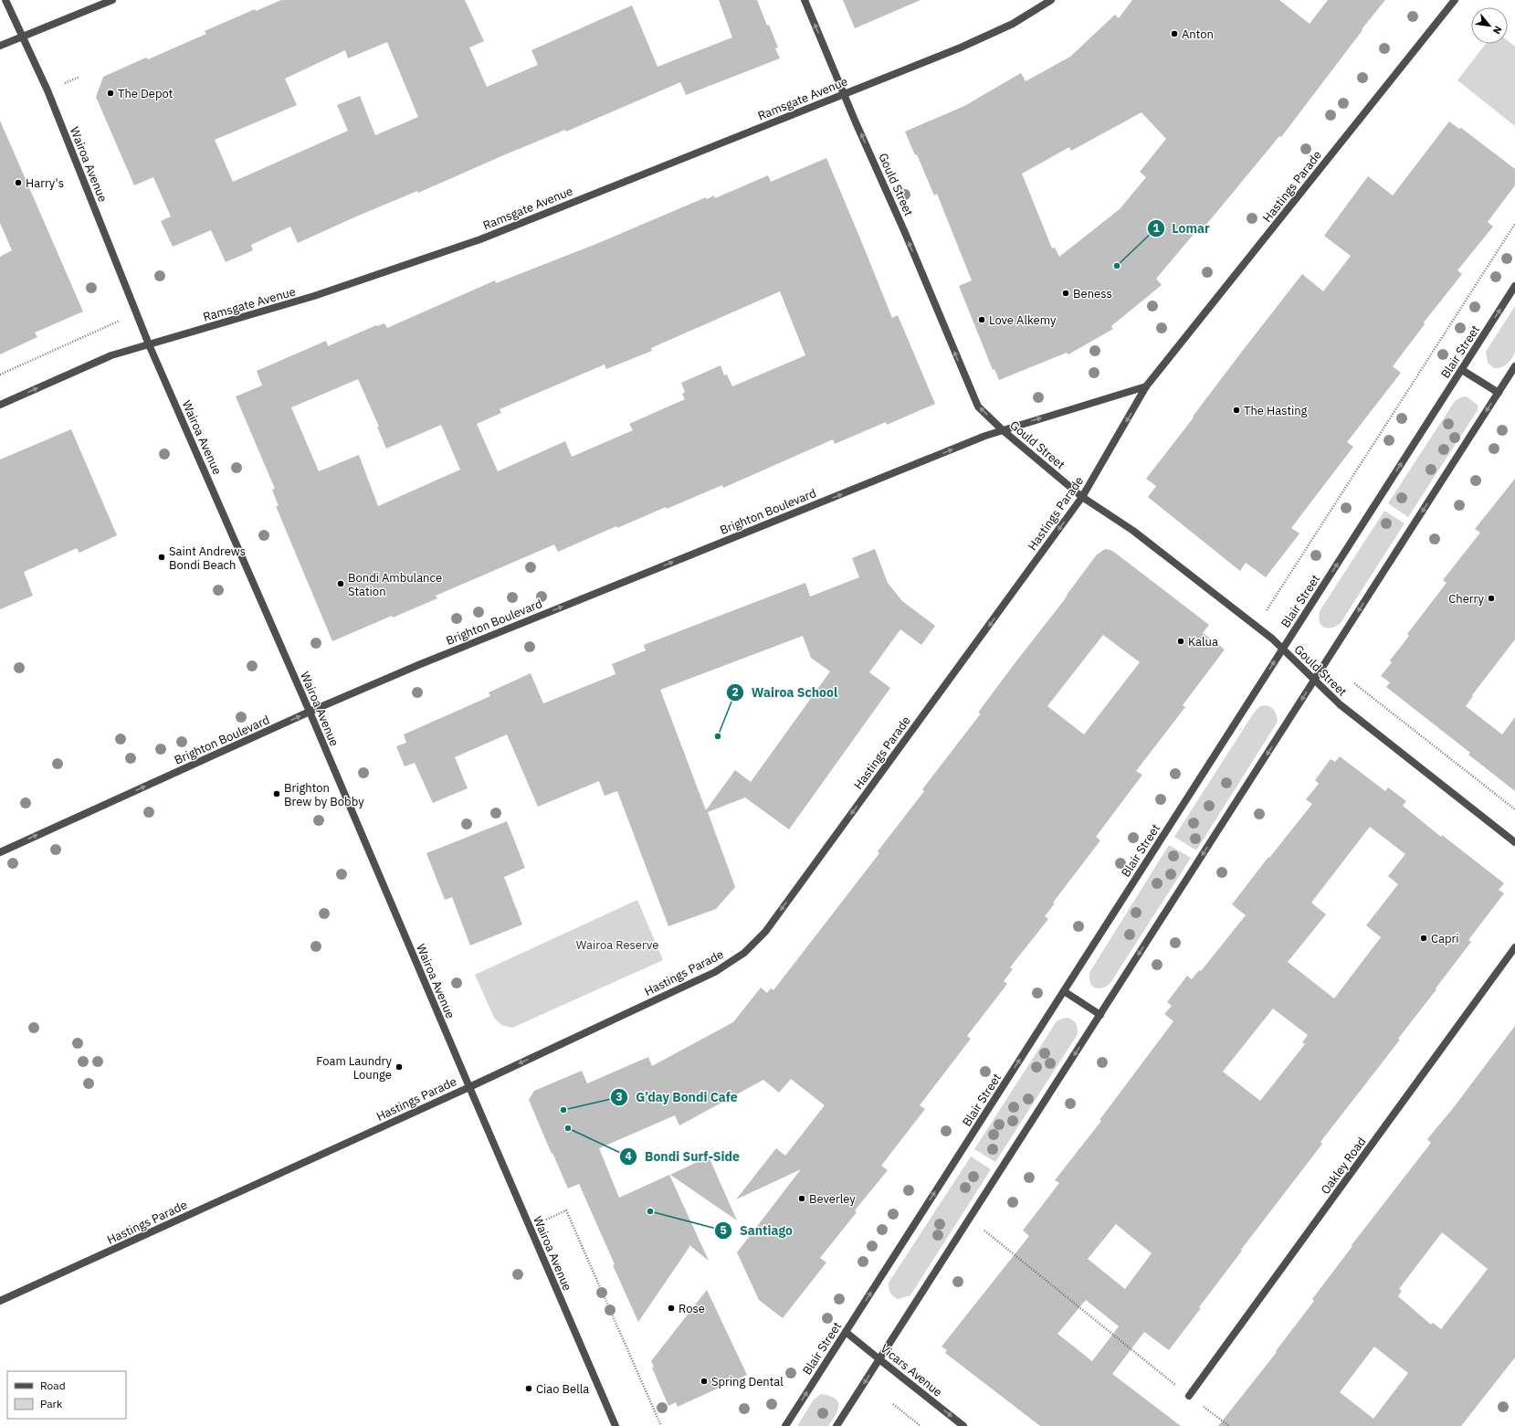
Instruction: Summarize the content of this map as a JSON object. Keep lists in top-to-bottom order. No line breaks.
{"streets":{"street":["Ramsgate Avenue","Wairoa Avenue","Gould Street","Hastings Parade","Blair Street","Brighton Boulevard","Oakley Road","Vicars Avenue"]},"crossings":[["Ramsgate Avenue","Wairoa Avenue"],["Ramsgate Avenue","Gould Street"],["Wairoa Avenue","Hastings Parade"],["Wairoa Avenue","Brighton Boulevard"],["Gould Street","Hastings Parade"],["Gould Street","Blair Street"],["Gould Street","Brighton Boulevard"],["Blair Street","Vicars Avenue"]],"one_way":["Gould Street","Hastings Parade","Brighton Boulevard","Vicars Avenue"],"parks":["Wairoa Reserve"],"places":["Anton","The Depot","Harry's","Lomar","Beness","Love Alkemy","The Hasting","Saint Andrews Bondi Beach","Bondi Ambulance Station","Cherry","Kalua","Wairoa School","Brighton Brew by Bobby","Capri","Foam Laundry Lounge","G’day Bondi Cafe","Bondi Surf-Side","Beverley","Santiago","Rose","Spring Dental","Ciao Bella"],"legend":["Road","Park"],"north":"bottom right"}
